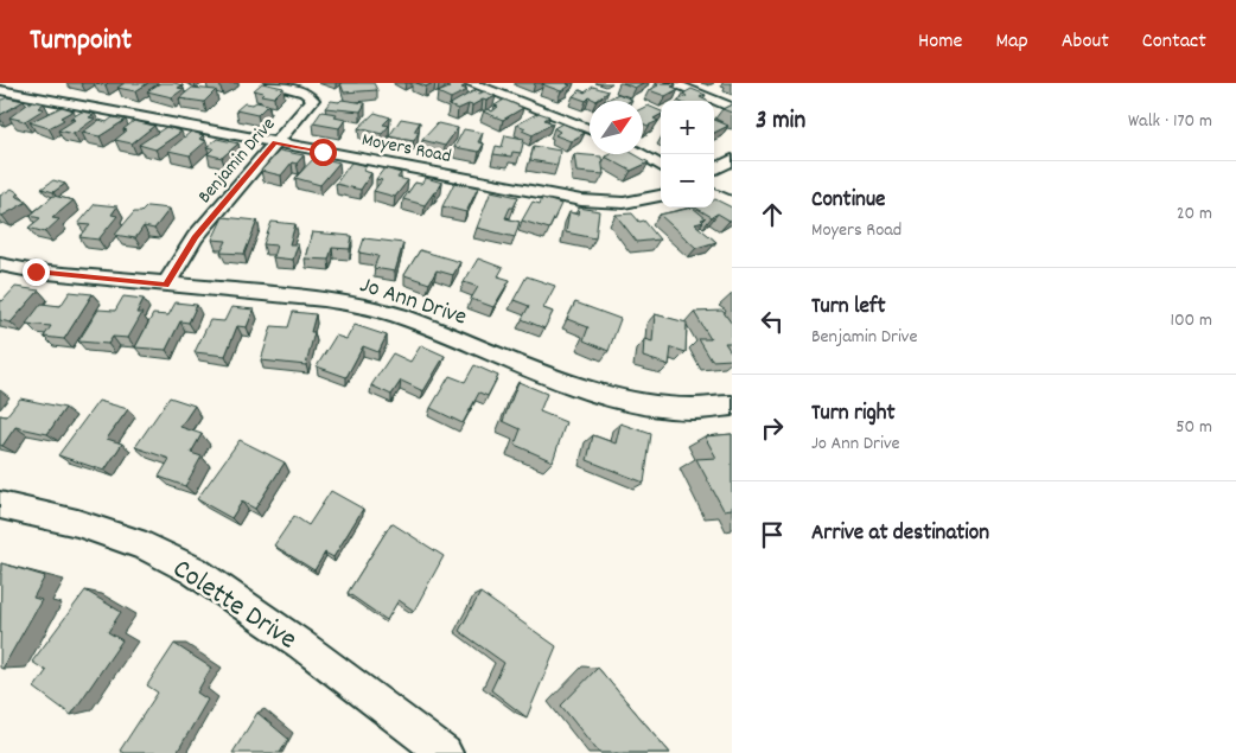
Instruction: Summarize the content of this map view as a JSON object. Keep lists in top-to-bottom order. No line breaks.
{"streets":{"street":["Moyers Road","Benjamin Drive","Jo Ann Drive","Colette Drive"]},"crossings":[["Moyers Road","Benjamin Drive"],["Benjamin Drive","Jo Ann Drive"]],"north":"top right","page":{"header":"Turnpoint","nav":["Home","Map","About","Contact"],"heading":["3 min","Walk · 170 m"],"map_buttons":["+","−"],"list":[["Continue","Moyers Road","20 m"],["Turn left","Benjamin Drive","100 m"],["Turn right","Jo Ann Drive","50 m"],"Arrive at destination"]}}
